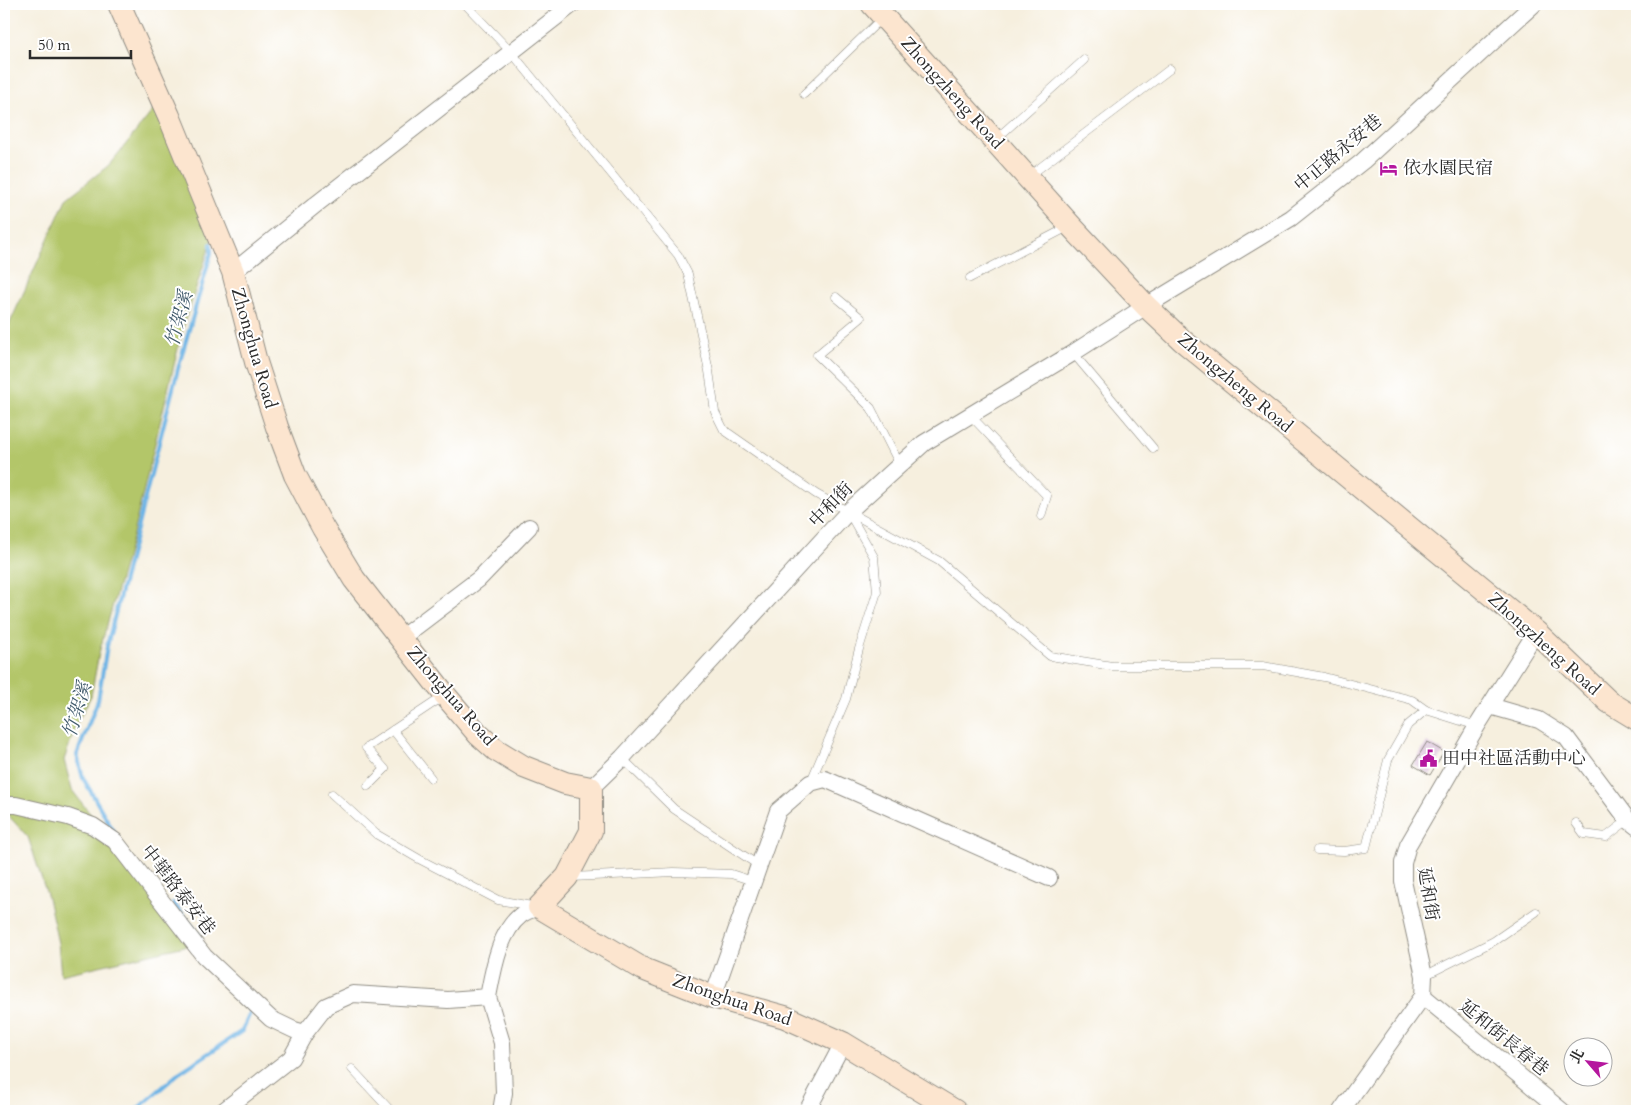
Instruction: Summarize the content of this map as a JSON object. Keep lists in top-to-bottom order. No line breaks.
{"streets":{"street":["Zhongzheng Road","中正路永安巷","Zhonghua Road","中和街","中華路泰安巷","延和街","延和街長春巷"]},"crossings":[["Zhongzheng Road","中正路永安巷"],["Zhongzheng Road","中和街"],["Zhongzheng Road","延和街"],["中正路永安巷","中和街"],["Zhonghua Road","中和街"],["延和街","延和街長春巷"]],"water":["竹架溪"],"places":{"hotel":["依水園民宿"],"public building":["田中社區活動中心"]},"scale_bar":"50 m","north":"top left"}
